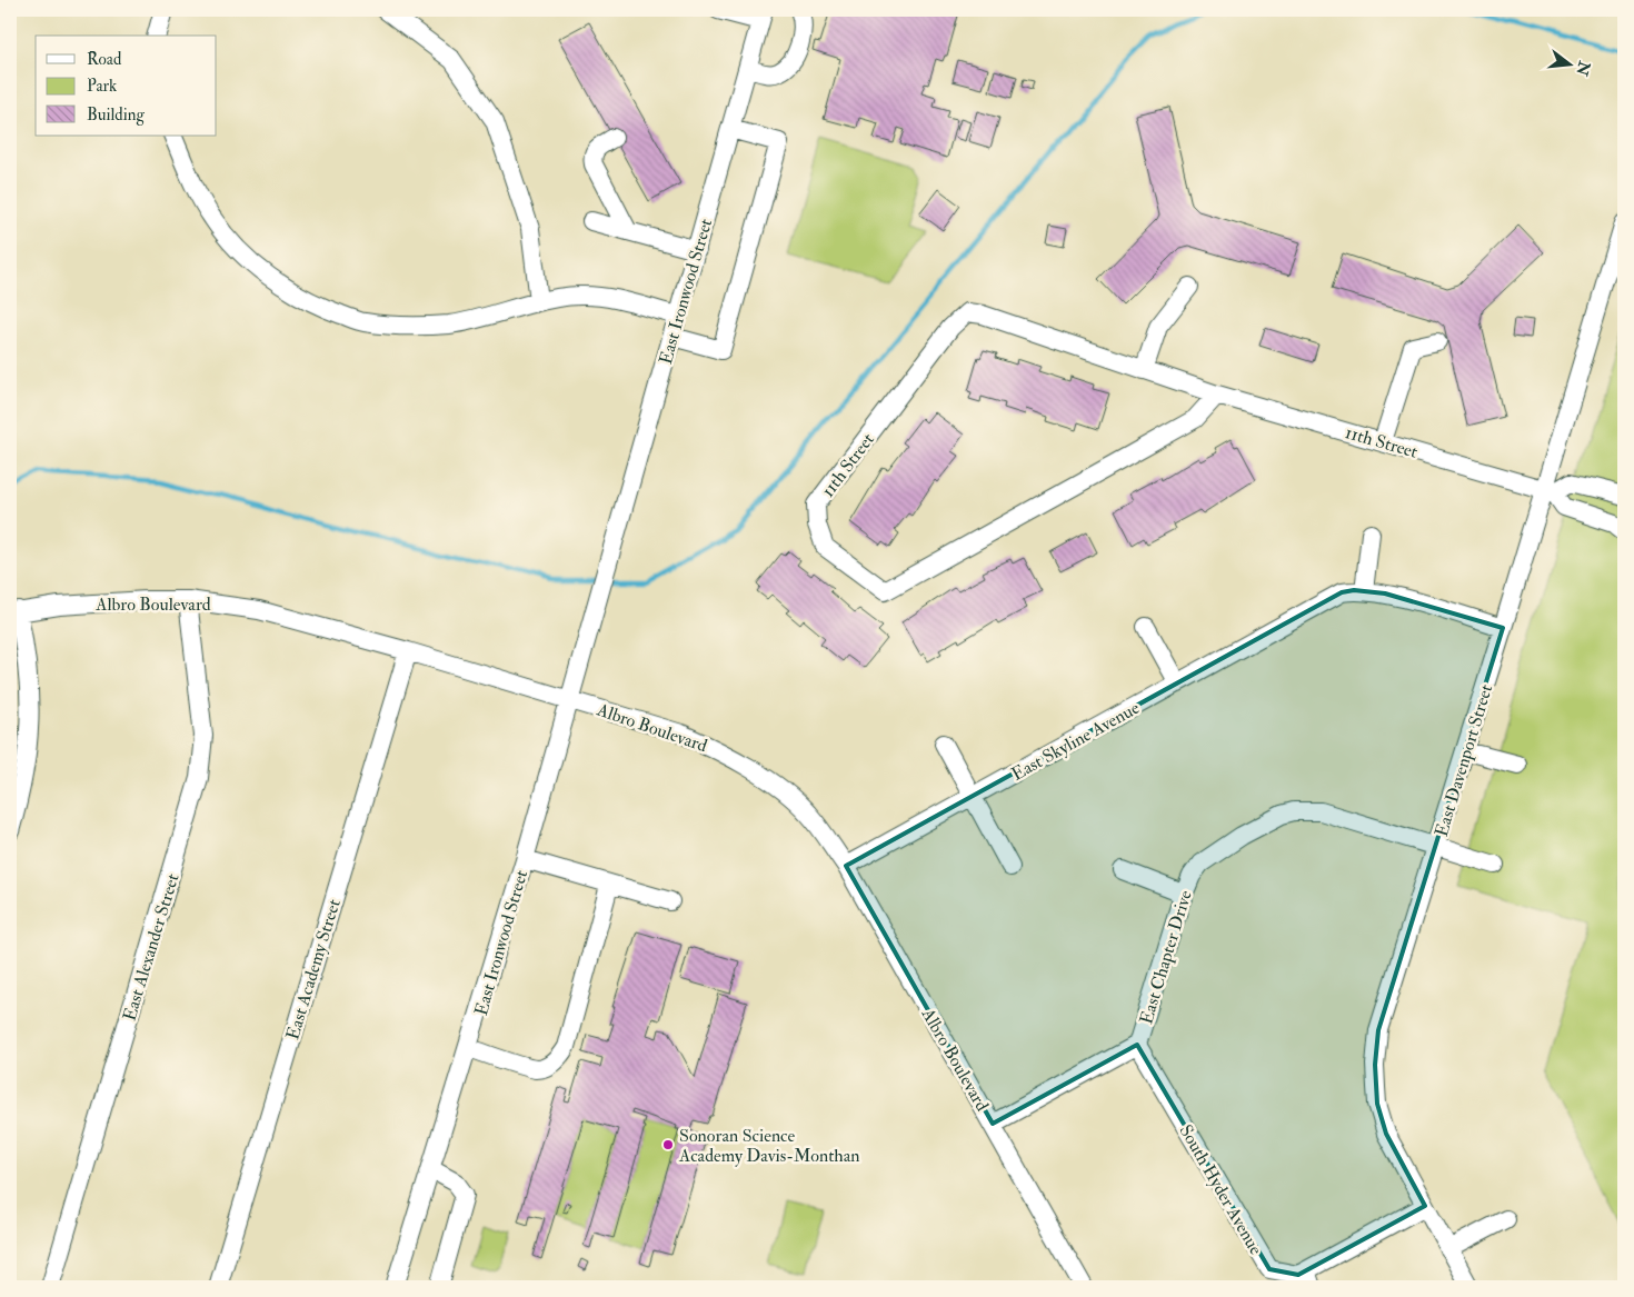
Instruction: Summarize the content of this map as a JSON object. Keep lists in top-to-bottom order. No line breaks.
{"streets":{"street":["East Ironwood Street","11th Street","Albro Boulevard","East Skyline Avenue","East Davenport Street","East Alexander Street","East Chapter Drive","East Academy Street","South Hyder Avenue"]},"crossings":[["East Ironwood Street","Albro Boulevard"],["11th Street","East Davenport Street"],["Albro Boulevard","East Skyline Avenue"],["Albro Boulevard","East Alexander Street"],["Albro Boulevard","East Chapter Drive"],["Albro Boulevard","East Academy Street"],["East Skyline Avenue","East Davenport Street"],["East Davenport Street","East Chapter Drive"],["East Davenport Street","South Hyder Avenue"],["East Chapter Drive","South Hyder Avenue"]],"places":["Sonoran Science Academy Davis-Monthan"],"legend":["Road","Park","Building"],"north":"right"}
